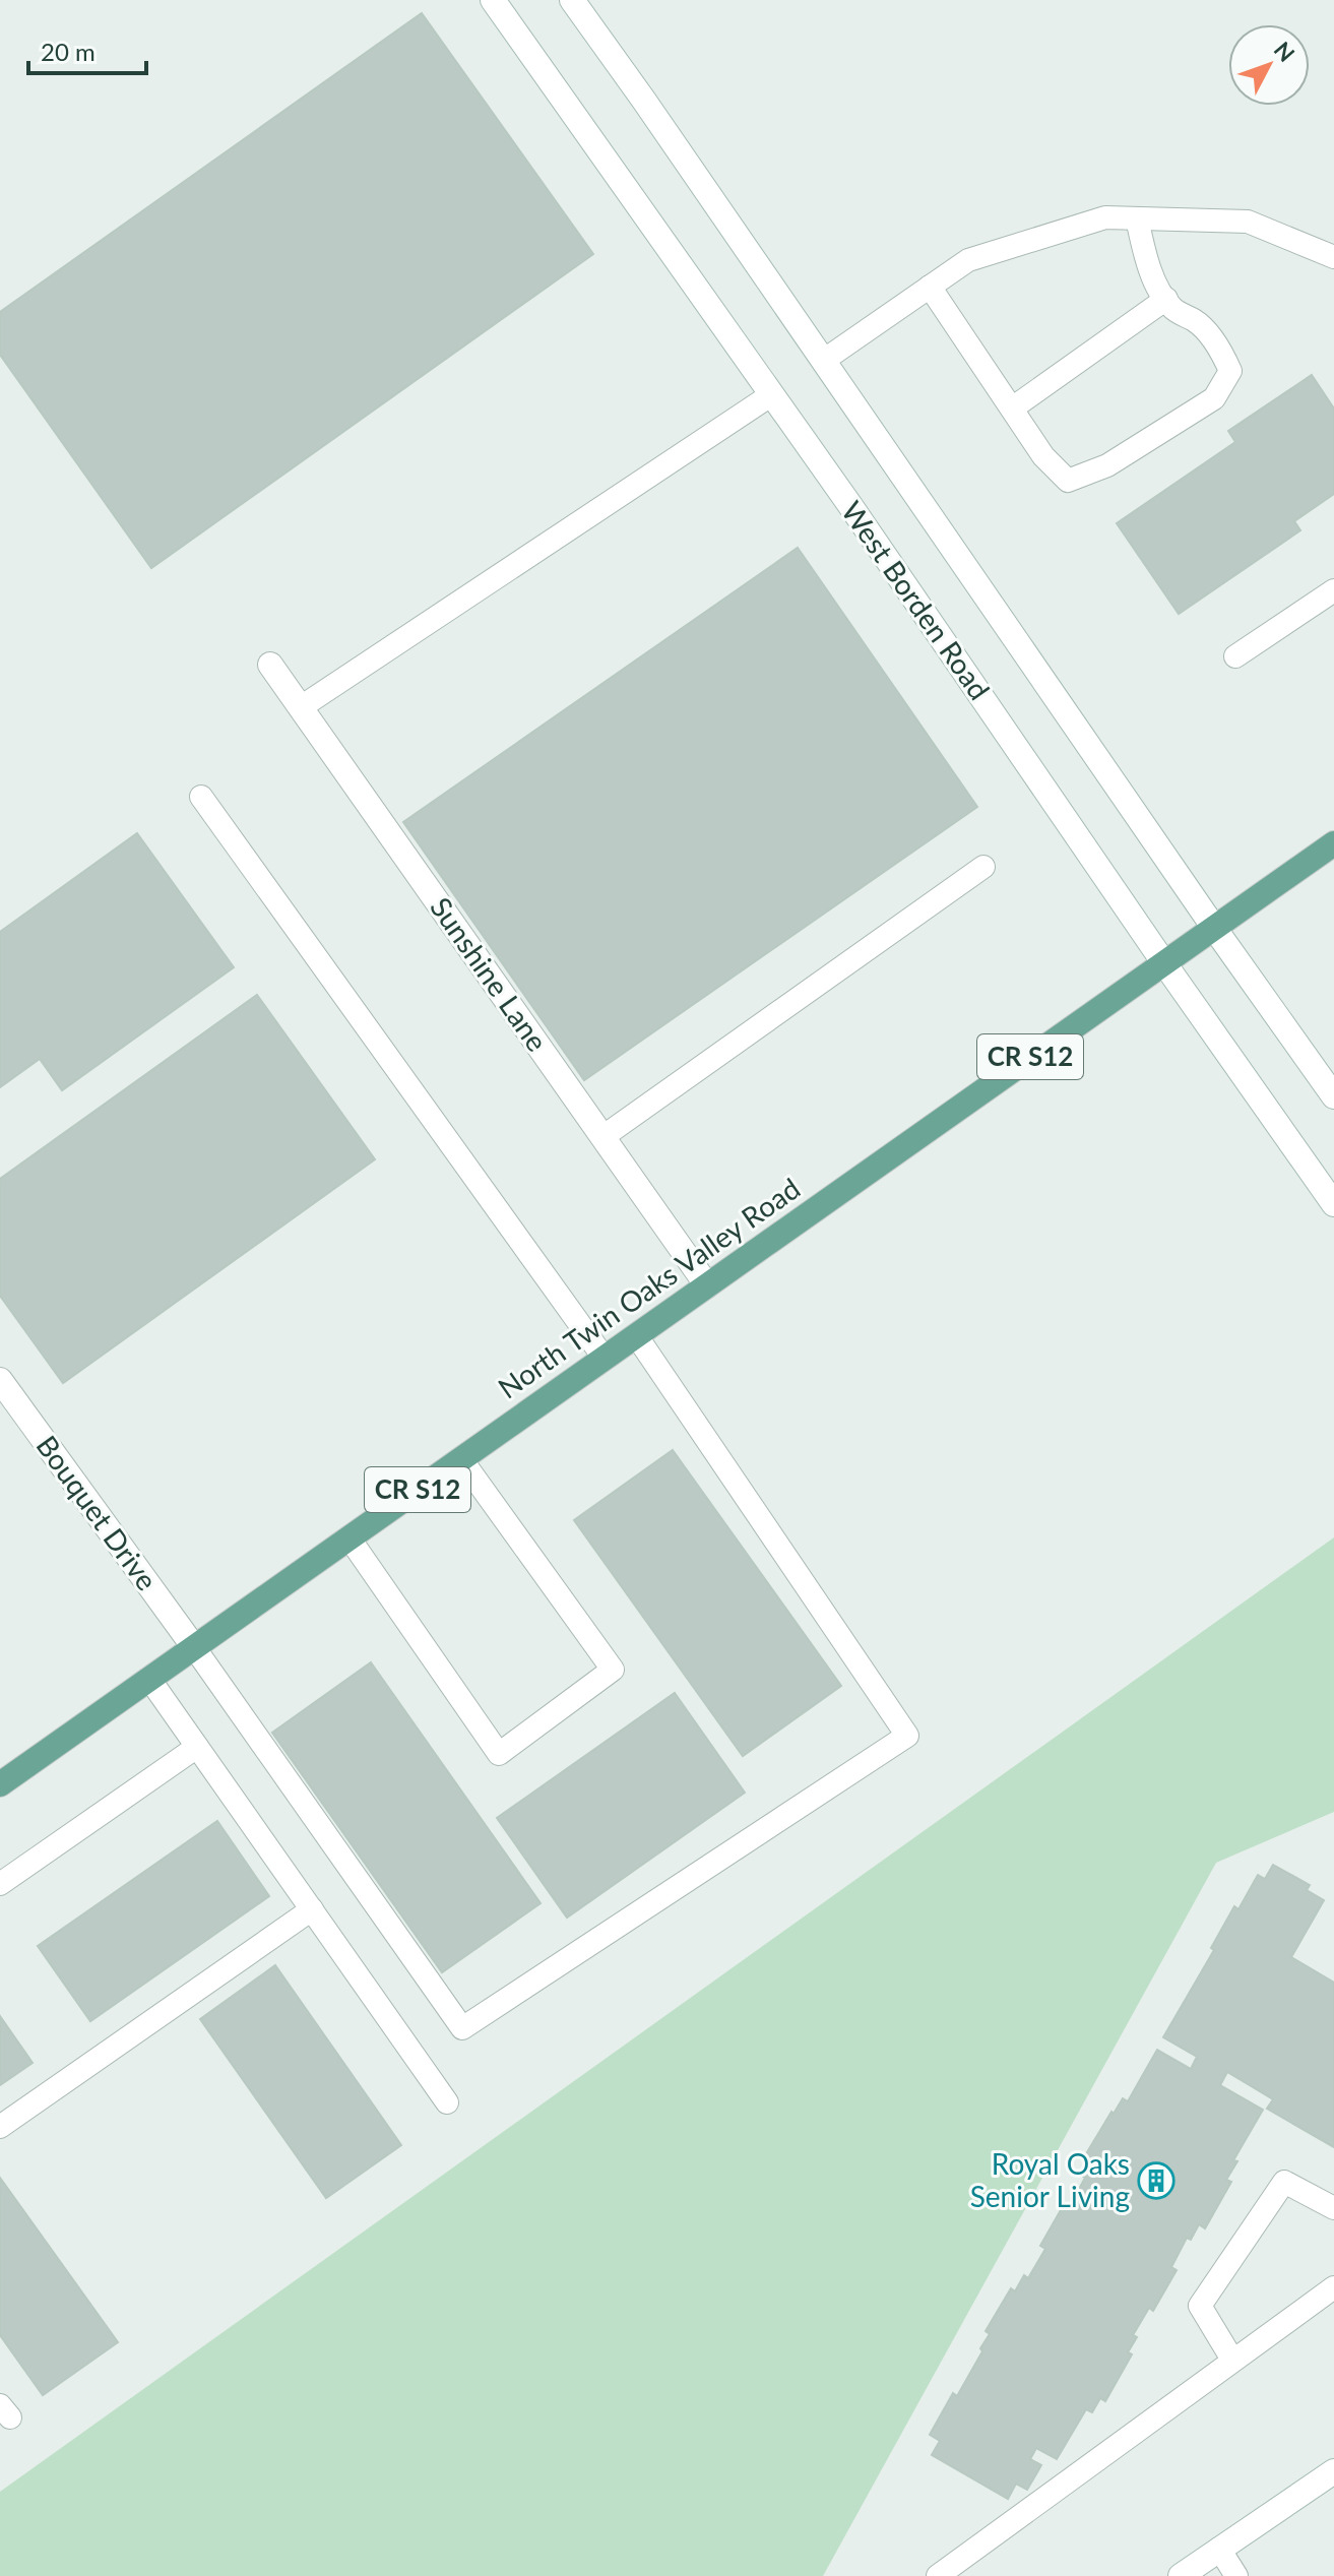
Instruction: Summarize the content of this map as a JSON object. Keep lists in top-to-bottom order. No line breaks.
{"streets":{"main road":["West Borden Road","Sunshine Lane","CR S12","North Twin Oaks Valley Road","Bouquet Drive"]},"crossings":[["West Borden Road","North Twin Oaks Valley Road"],["Sunshine Lane","North Twin Oaks Valley Road"],["North Twin Oaks Valley Road","Bouquet Drive"]],"places":{"building":["Royal Oaks Senior Living"]},"scale_bar":"20 m","north":"top right"}
